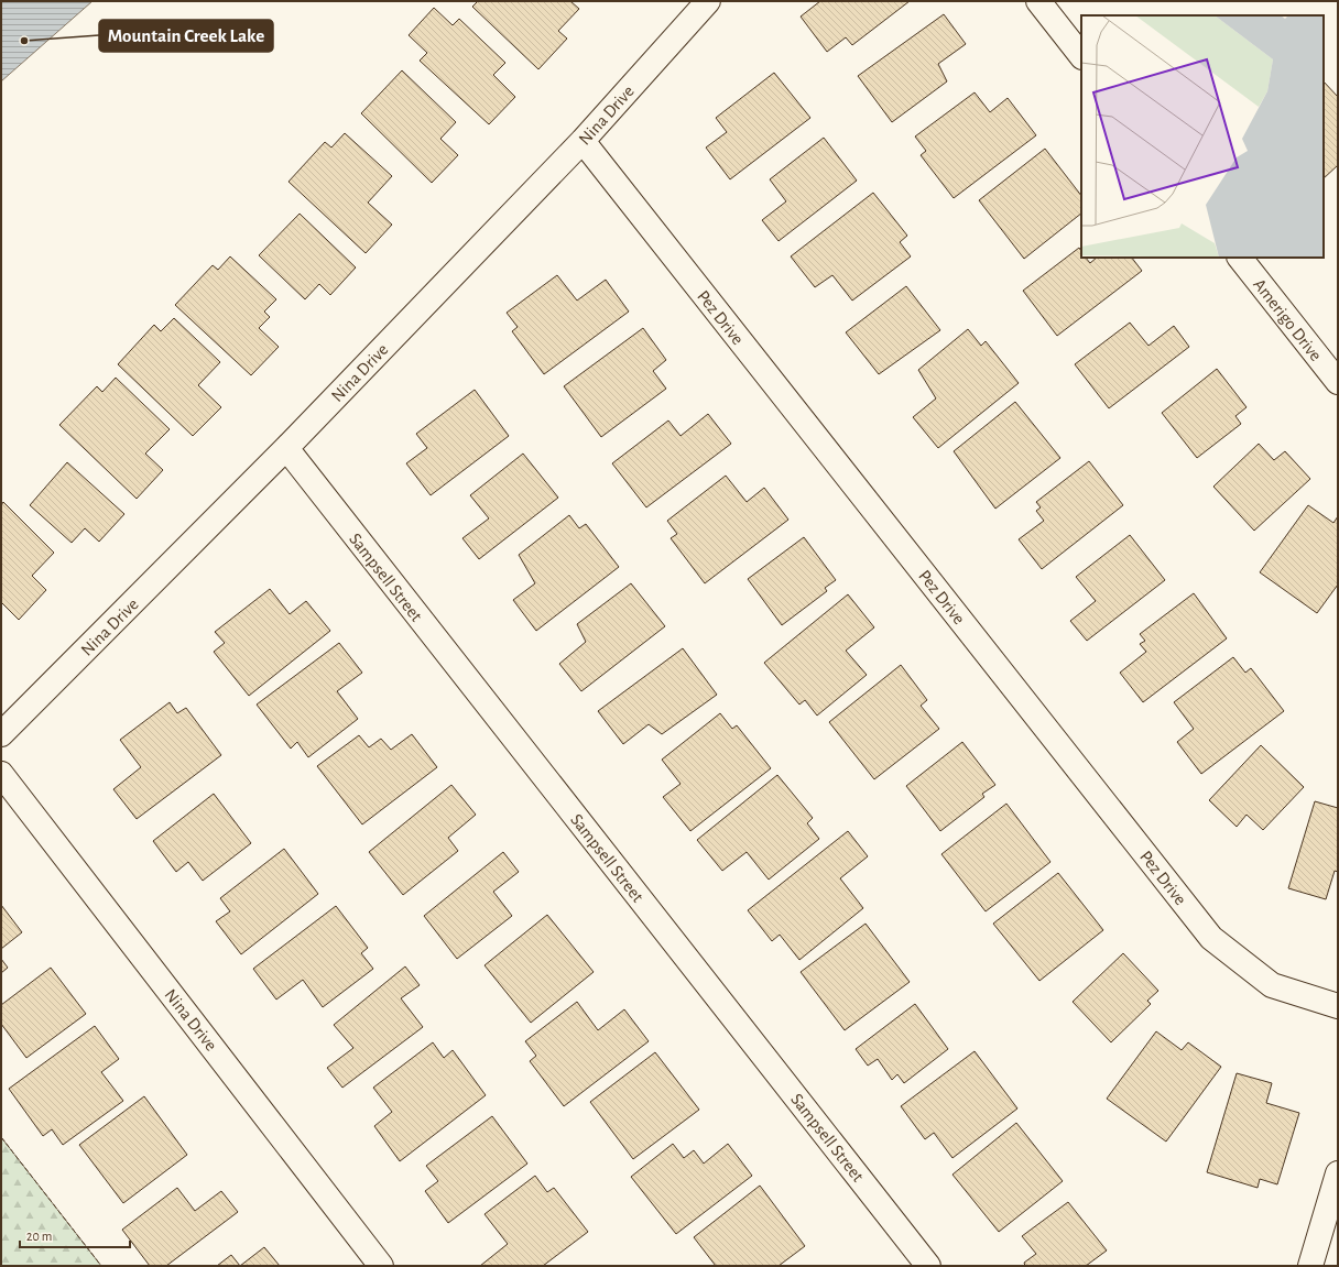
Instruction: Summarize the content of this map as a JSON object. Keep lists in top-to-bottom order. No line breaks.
{"streets":{"street":["Nina Drive","Pez Drive","Amerigo Drive","Sampsell Street"]},"crossings":[["Nina Drive","Pez Drive"],["Nina Drive","Sampsell Street"]],"places":["Mountain Creek Lake"],"scale_bar":"20 m"}
